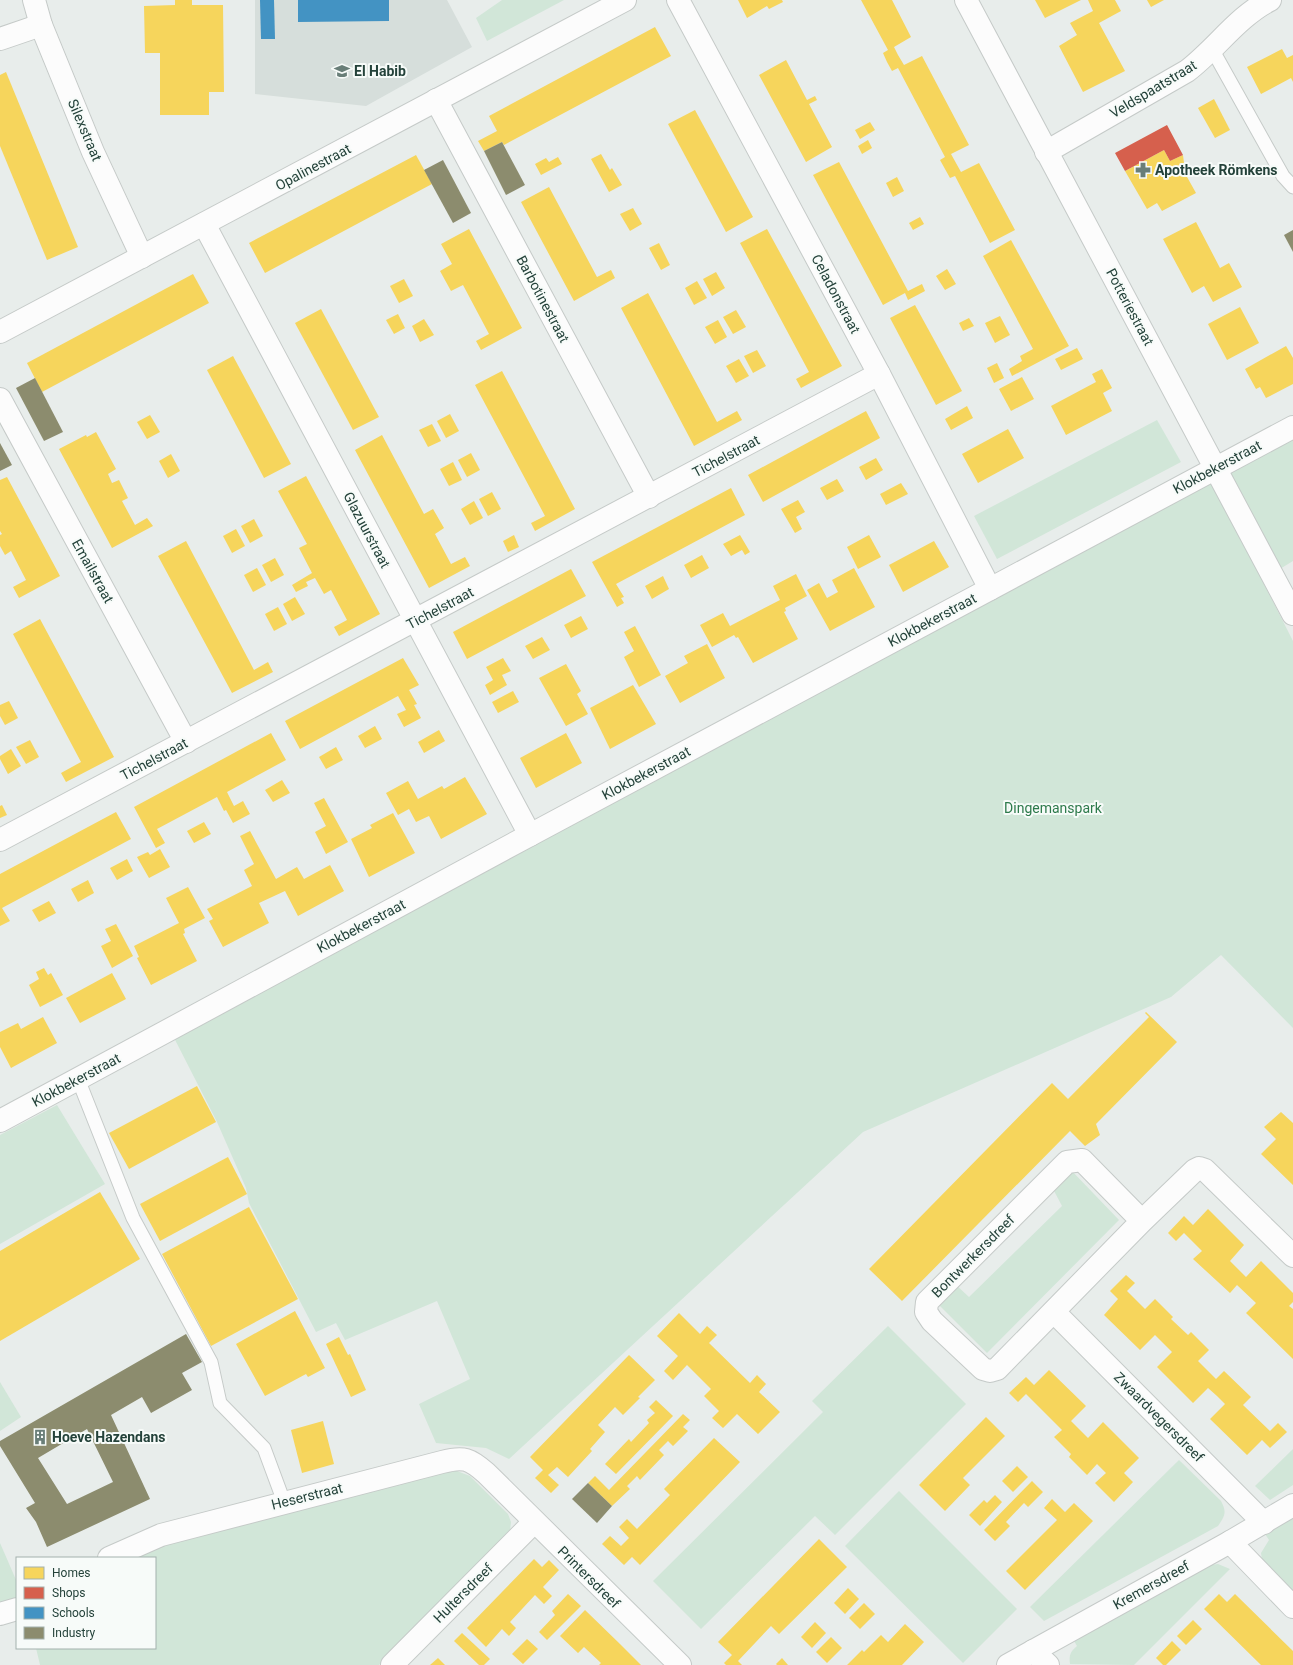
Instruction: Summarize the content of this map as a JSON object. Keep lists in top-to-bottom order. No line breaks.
{"streets":{"street":["Veldspaatstraat","Silexstraat","Opalinestraat","Celadonstraat","Barbotinestraat","Potteriestraat","Tichelstraat","Klokbekerstraat","Glazuurstraat","Emailstraat","Bontwerkersdreef","Zwaardvegersdreef","Heserstraat","Printersdreef","Kremersdreef","Hultersdreef"]},"crossings":[["Veldspaatstraat","Potteriestraat"],["Silexstraat","Opalinestraat"],["Opalinestraat","Barbotinestraat"],["Opalinestraat","Glazuurstraat"],["Celadonstraat","Tichelstraat"],["Celadonstraat","Klokbekerstraat"],["Barbotinestraat","Tichelstraat"],["Potteriestraat","Klokbekerstraat"],["Tichelstraat","Glazuurstraat"],["Tichelstraat","Emailstraat"],["Klokbekerstraat","Glazuurstraat"],["Bontwerkersdreef","Zwaardvegersdreef"],["Zwaardvegersdreef","Kremersdreef"],["Heserstraat","Printersdreef"],["Printersdreef","Hultersdreef"]],"parks":["Dingemanspark"],"places":{"school or university":["El Habib"],"pharmacy":["Apotheek Römkens"],"building":["Hoeve Hazendans"]},"legend":["Homes","Shops","Schools","Industry"]}
